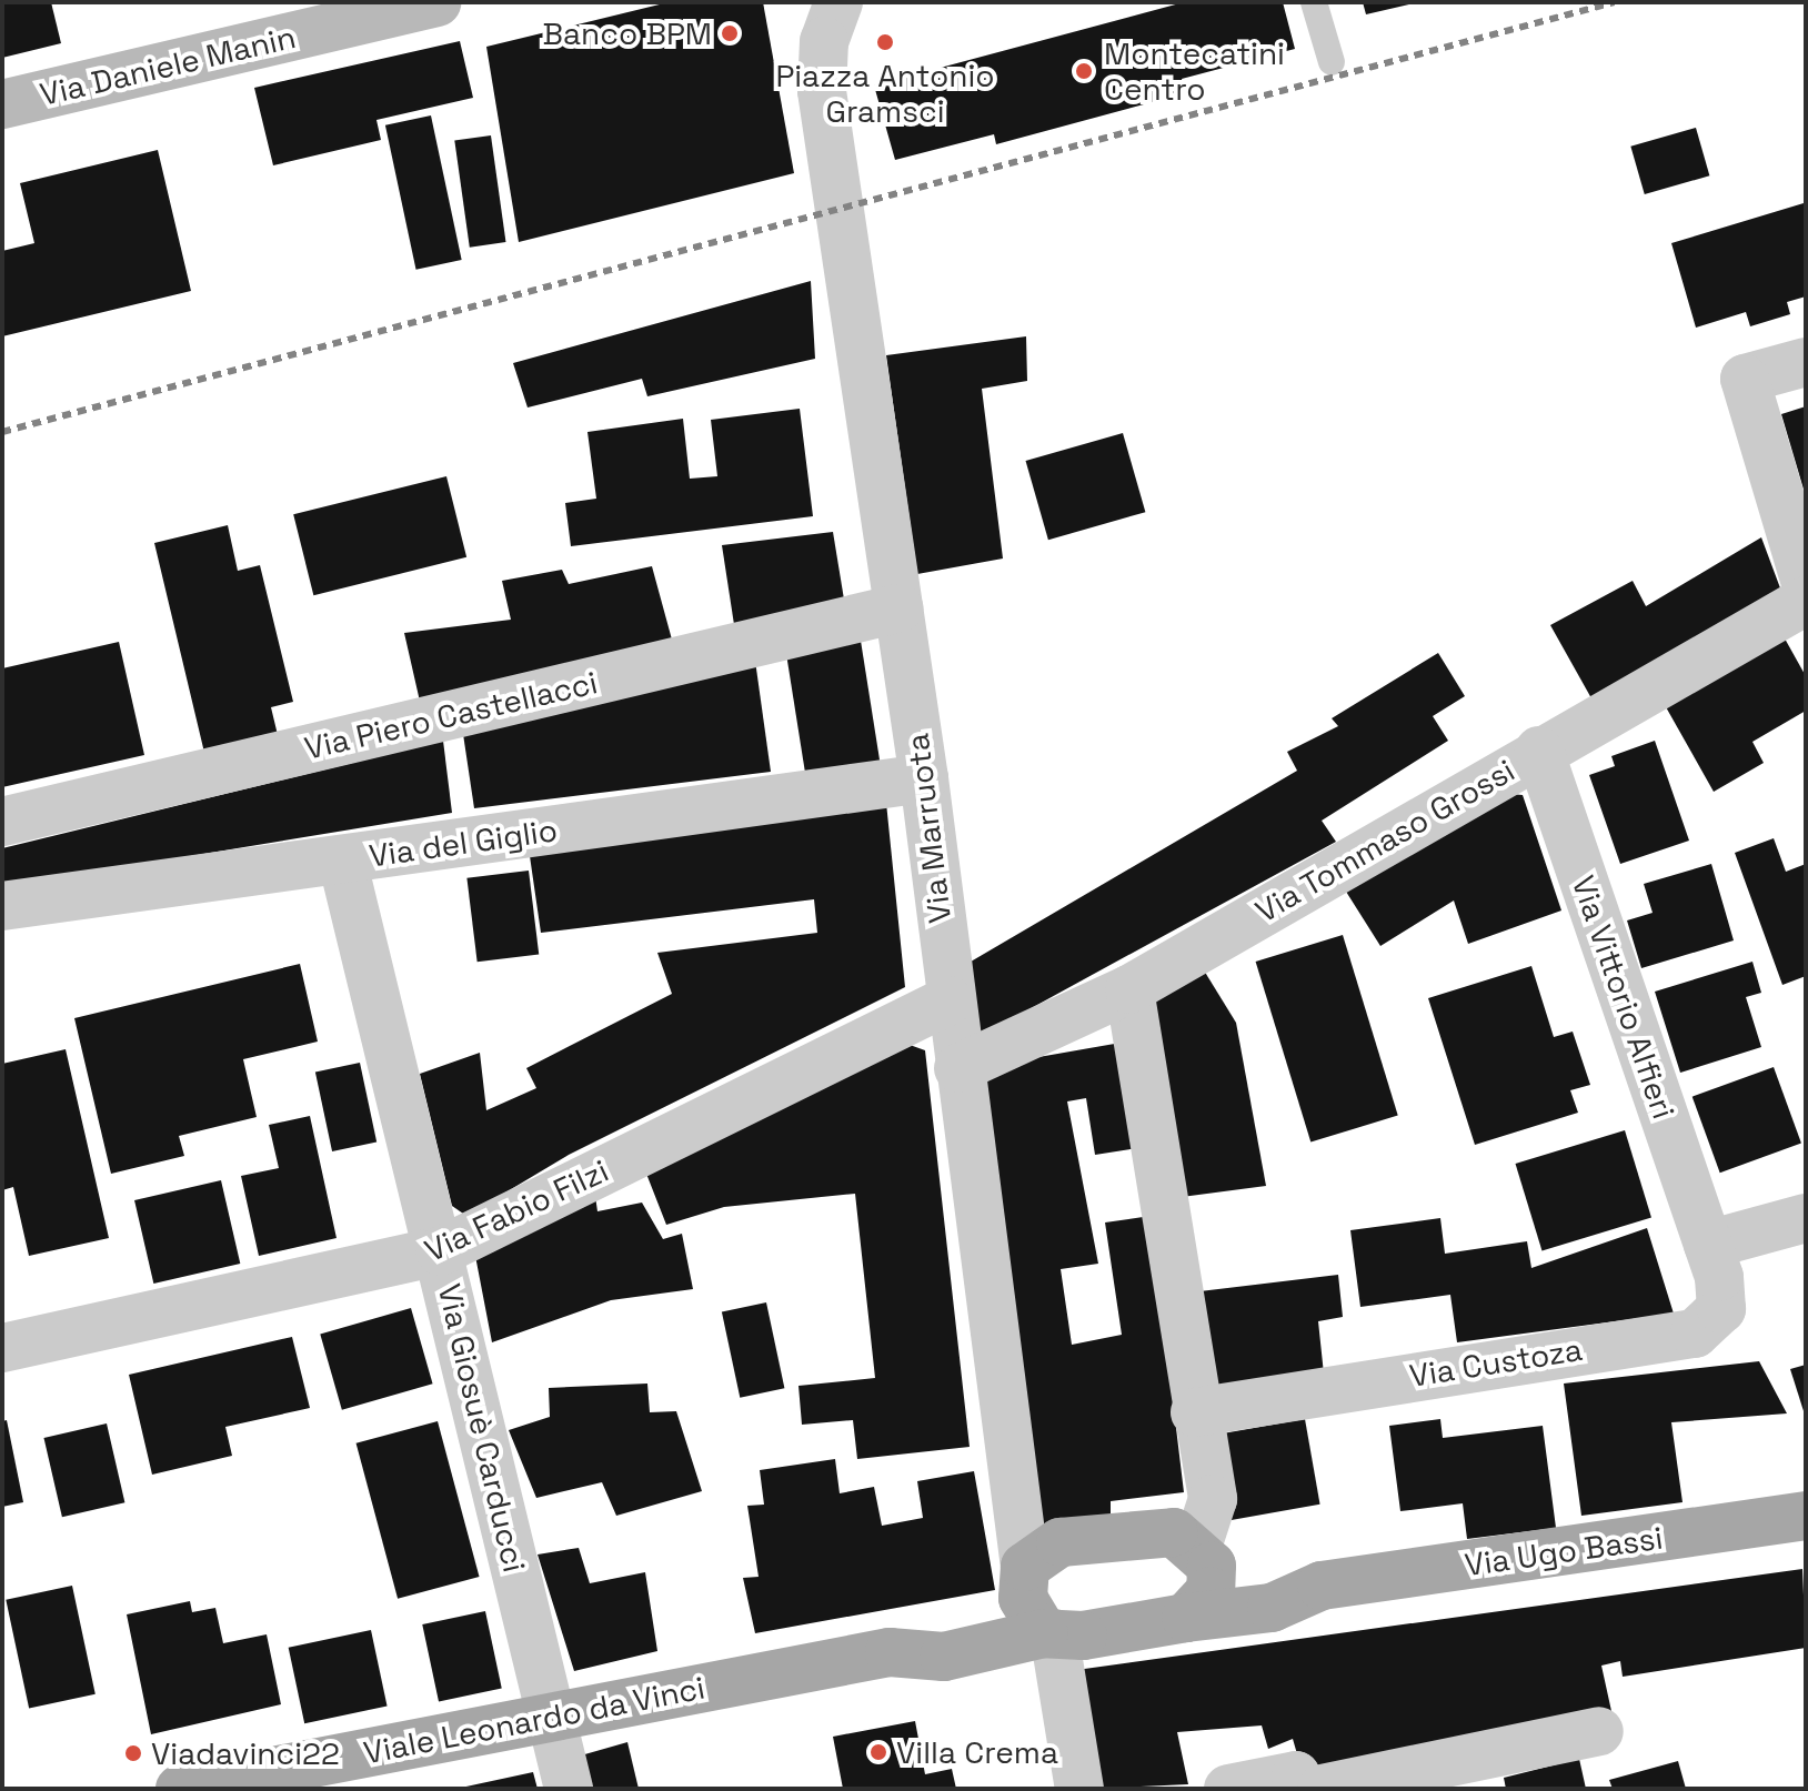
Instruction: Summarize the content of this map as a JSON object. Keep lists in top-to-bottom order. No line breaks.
{"streets":{"main road":["Via Daniele Manin","Via Ugo Bassi","Viale Leonardo da Vinci"],"street":["Via Piero Castellacci","Via Marruota","Via Tommaso Grossi","Via del Giglio","Via Vittorio Alfieri","Via Fabio Filzi","Via Custoza","Via Giosuè Carducci"]},"crossings":[["Via Piero Castellacci","Via Marruota"],["Via Marruota","Via Tommaso Grossi"],["Via Marruota","Via del Giglio"],["Via Marruota","Via Fabio Filzi"],["Via Marruota","Viale Leonardo da Vinci"],["Via Tommaso Grossi","Via Vittorio Alfieri"],["Via del Giglio","Via Giosuè Carducci"],["Via Vittorio Alfieri","Via Custoza"],["Via Fabio Filzi","Via Giosuè Carducci"],["Via Giosuè Carducci","Viale Leonardo da Vinci"]],"places":["Banco BPM","Piazza Antonio Gramsci","Montecatini Centro","Villa Crema","Viadavinci22"]}
